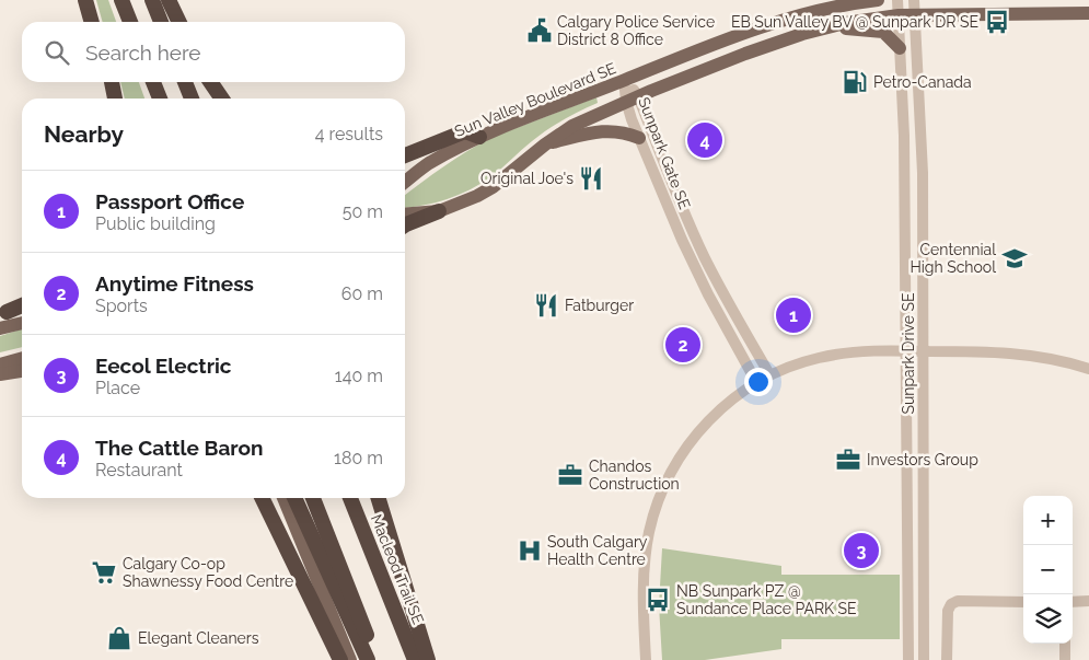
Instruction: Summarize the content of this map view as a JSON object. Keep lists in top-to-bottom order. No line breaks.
{"streets":{"highway":["Macleod Trail SE"],"main road":["Sun Valley Boulevard SE"],"street":["Sunpark Gate SE","Sunpark Drive SE"]},"crossings":[["Sun Valley Boulevard SE","Sunpark Gate SE"]],"places":{"bus stop":["EB Sun Valley BV @ Sunpark DR SE","NB Sunpark PZ @ Sundance Place PARK SE"],"public building":["Calgary Police Service District 8 Office"],"fuel station":["Petro-Canada"],"restaurant":["Original Joe's","Fatburger"],"school or university":["Centennial High School"],"office":["Investors Group","Chandos Construction"],"hospital":["South Calgary Health Centre"],"supermarket":["Calgary Co-op Shawnessy Food Centre"],"shop":["Elegant Cleaners"]},"page":{"search":"Search here","heading":["Nearby","4 results"],"pins":["4","1","2","3"],"list":[{"mark":"1","name":"Passport Office","note":"Public building","value":"50 m"},{"mark":"2","name":"Anytime Fitness","note":"Sports","value":"60 m"},{"mark":"3","name":"Eecol Electric","note":"Place","value":"140 m"},{"mark":"4","name":"The Cattle Baron","note":"Restaurant","value":"180 m"}],"map_buttons":["+","−"]}}
